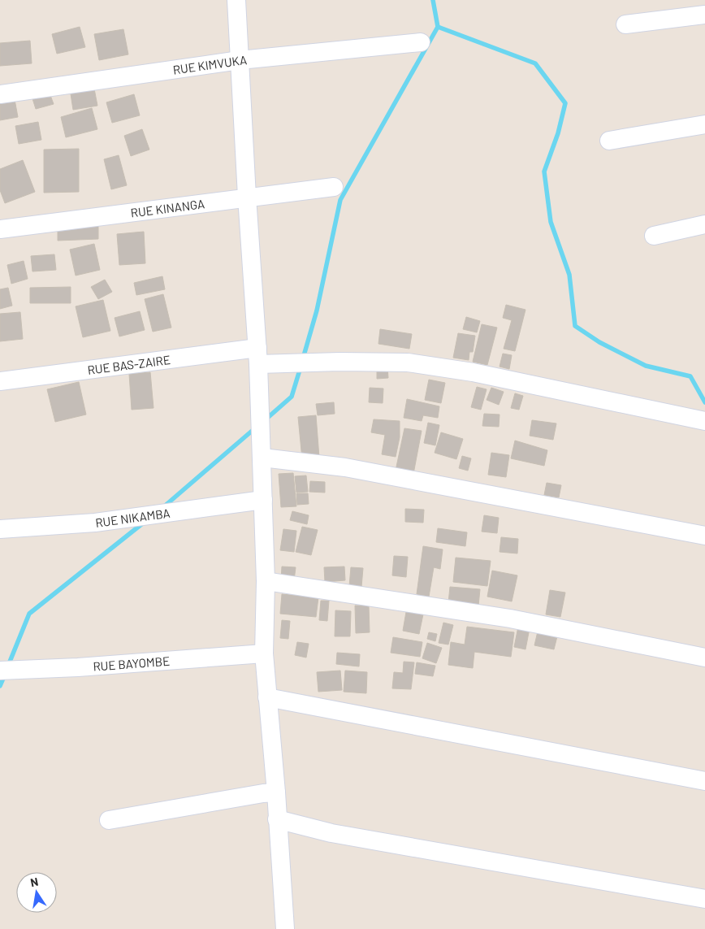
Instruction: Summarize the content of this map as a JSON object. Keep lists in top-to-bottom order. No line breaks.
{"streets":{"street":["RUE KIMVUKA","RUE KINANGA","RUE BAS-ZAIRE","RUE NIKAMBA","RUE BAYOMBE"]},"north":"top"}
